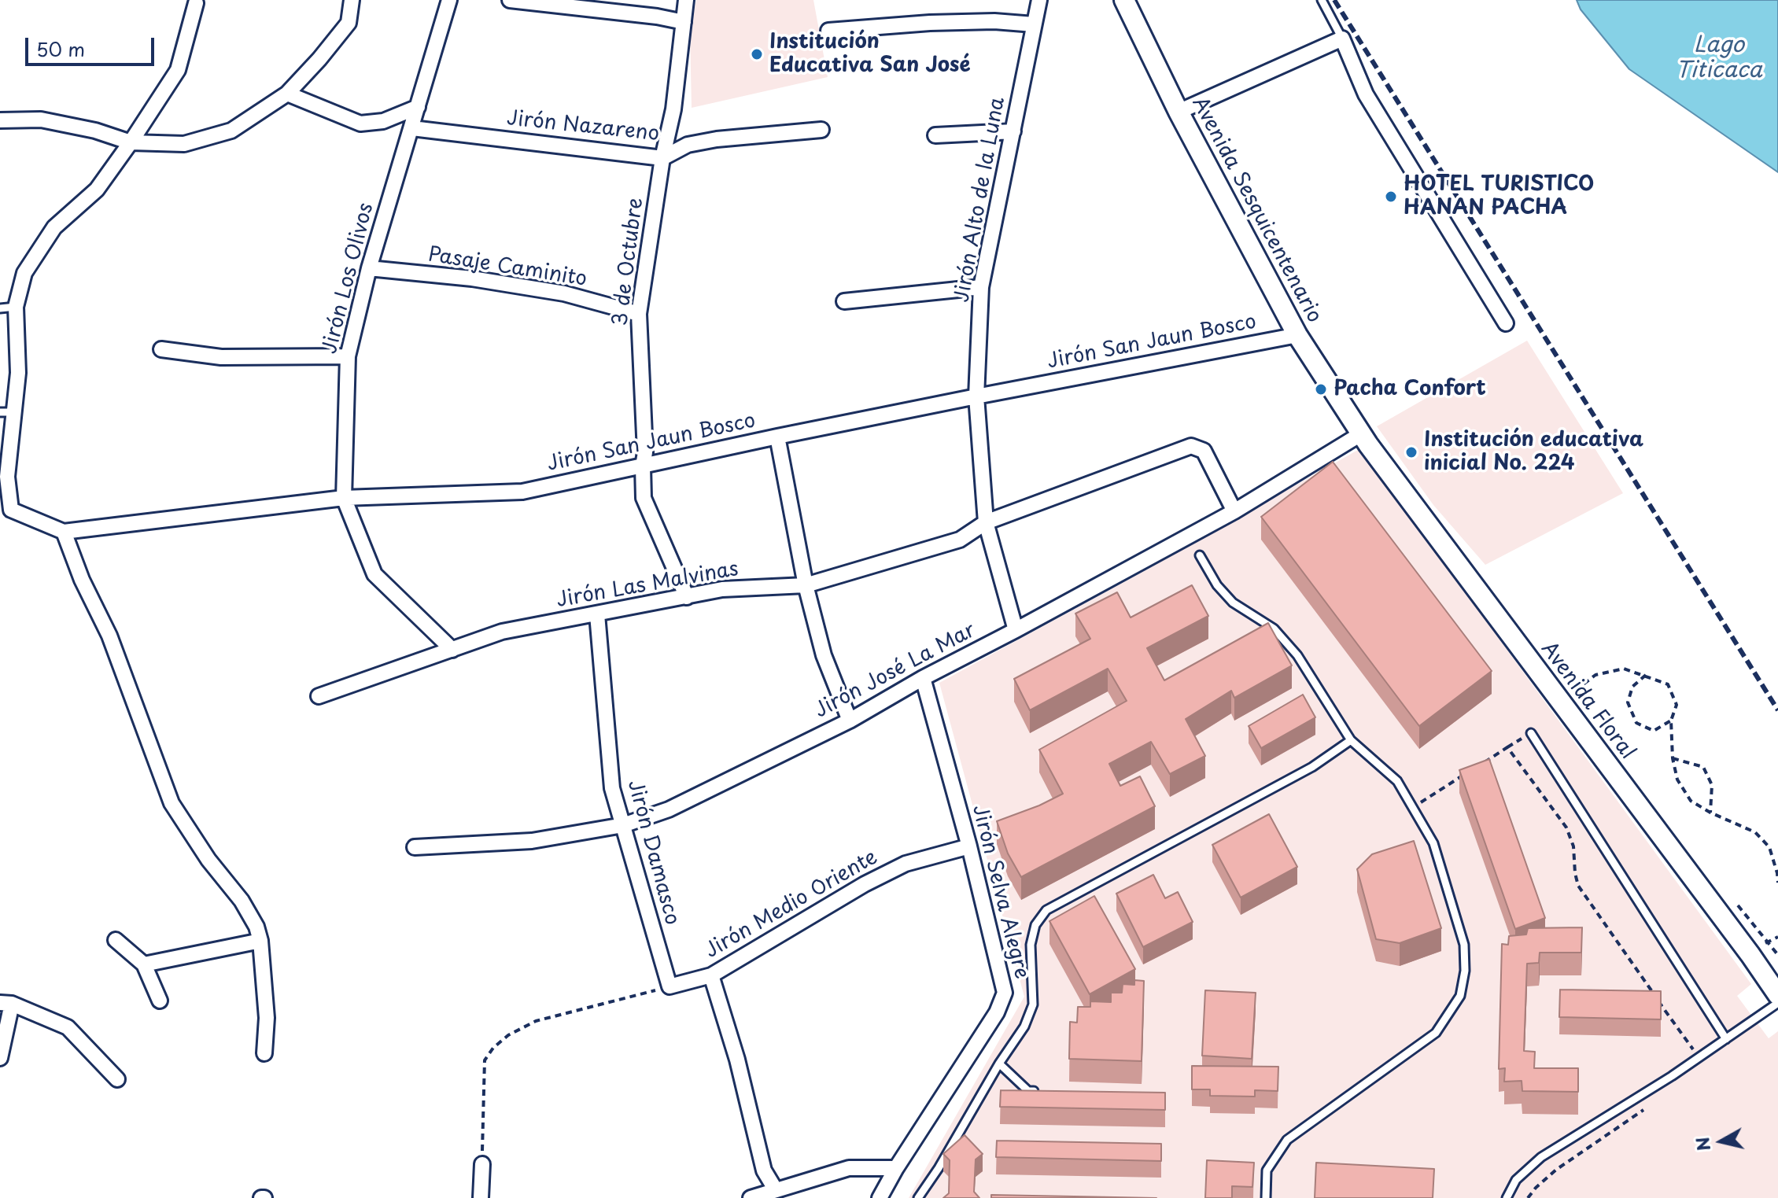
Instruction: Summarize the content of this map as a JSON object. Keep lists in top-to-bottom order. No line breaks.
{"streets":{"street":["Jirón Nazareno","Jirón Alto de la Luna","Avenida Sesquicentenario","3 de Octubre","Pasaje Caminito","Jirón Los Olivos","Jirón San Jaun Bosco","Jirón Las Malvinas","Jirón José La Mar","Avenida Floral","Jirón Damasco","Jirón Selva Alegre","Jirón Medio Oriente"]},"crossings":[["Jirón Nazareno","3 de Octubre"],["Jirón Nazareno","Jirón Los Olivos"],["Jirón Alto de la Luna","Jirón San Jaun Bosco"],["Jirón Alto de la Luna","Jirón Las Malvinas"],["Jirón Alto de la Luna","Jirón José La Mar"],["Avenida Sesquicentenario","Jirón San Jaun Bosco"],["Avenida Sesquicentenario","Jirón José La Mar"],["Avenida Sesquicentenario","Avenida Floral"],["3 de Octubre","Pasaje Caminito"],["3 de Octubre","Jirón San Jaun Bosco"],["3 de Octubre","Jirón Las Malvinas"],["Pasaje Caminito","Jirón Los Olivos"],["Jirón Los Olivos","Jirón San Jaun Bosco"],["Jirón Los Olivos","Jirón Las Malvinas"],["Jirón Las Malvinas","Jirón José La Mar"],["Jirón Las Malvinas","Jirón Damasco"],["Jirón José La Mar","Avenida Floral"],["Jirón José La Mar","Jirón Damasco"],["Jirón José La Mar","Jirón Selva Alegre"],["Jirón Damasco","Jirón Medio Oriente"],["Jirón Selva Alegre","Jirón Medio Oriente"]],"water":["Lago Titicaca"],"places":["Institución Educativa San José","HOTEL TURISTICO HANAN PACHA","Pacha Confort","Institución educativa inicial No. 224"],"scale_bar":"50 m","north":"left"}
